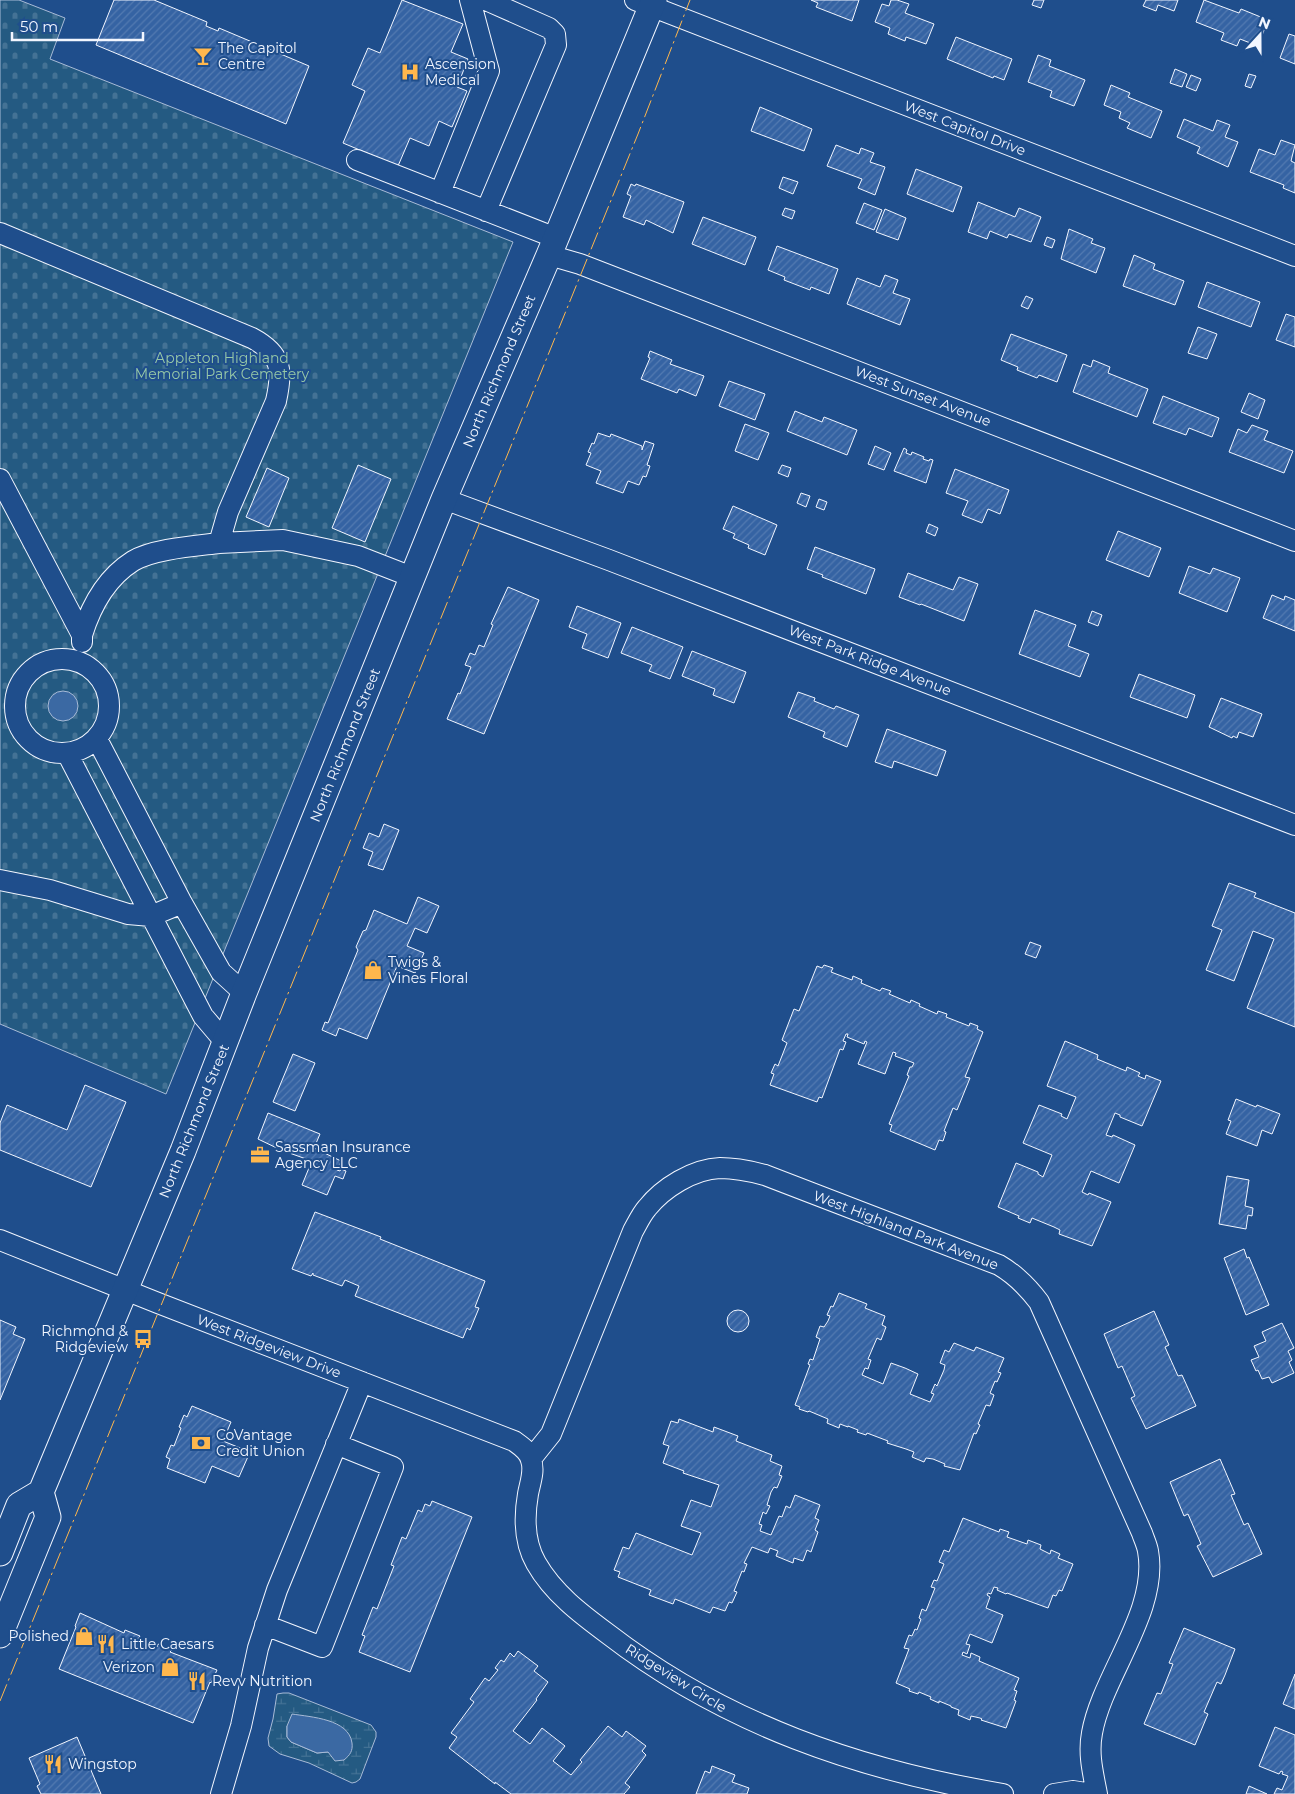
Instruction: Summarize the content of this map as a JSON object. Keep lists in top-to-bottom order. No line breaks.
{"streets":{"main road":["North Richmond Street"],"street":["West Capitol Drive","West Sunset Avenue","West Park Ridge Avenue","West Highland Park Avenue","West Ridgeview Drive","Ridgeview Circle"]},"crossings":[["West Capitol Drive","North Richmond Street"],["North Richmond Street","West Sunset Avenue"],["North Richmond Street","West Park Ridge Avenue"],["North Richmond Street","West Ridgeview Drive"],["West Highland Park Avenue","West Ridgeview Drive"],["West Highland Park Avenue","Ridgeview Circle"],["West Ridgeview Drive","Ridgeview Circle"]],"parks":["Appleton Highland Memorial Park Cemetery"],"places":{"bar":["The Capitol Centre"],"hospital":["Ascension Medical"],"shop":["Twigs & Vines Floral","Polished","Verizon"],"office":["Sassman Insurance Agency LLC"],"bus stop":["Richmond & Ridgeview"],"bank":["CoVantage Credit Union"],"restaurant":["Little Caesars","Revv Nutrition","Wingstop"]},"scale_bar":"50 m","north":"top"}
